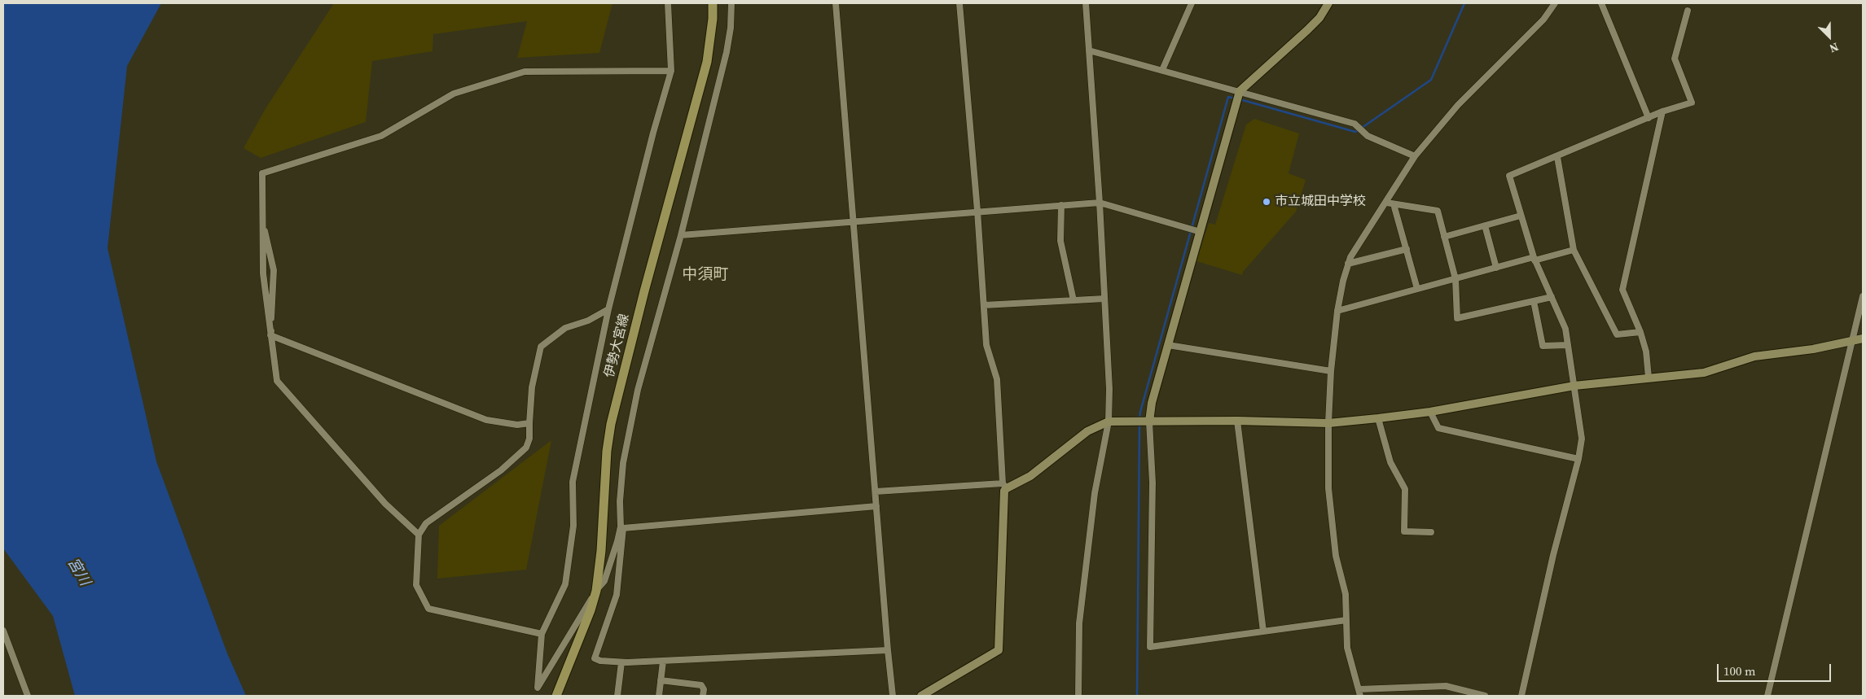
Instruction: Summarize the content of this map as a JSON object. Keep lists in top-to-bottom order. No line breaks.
{"streets":{"main road":["伊勢大宮線"]},"districts":["中須町"],"water":["宮川"],"places":["市立城田中学校"],"scale_bar":"100 m","north":"bottom right"}
